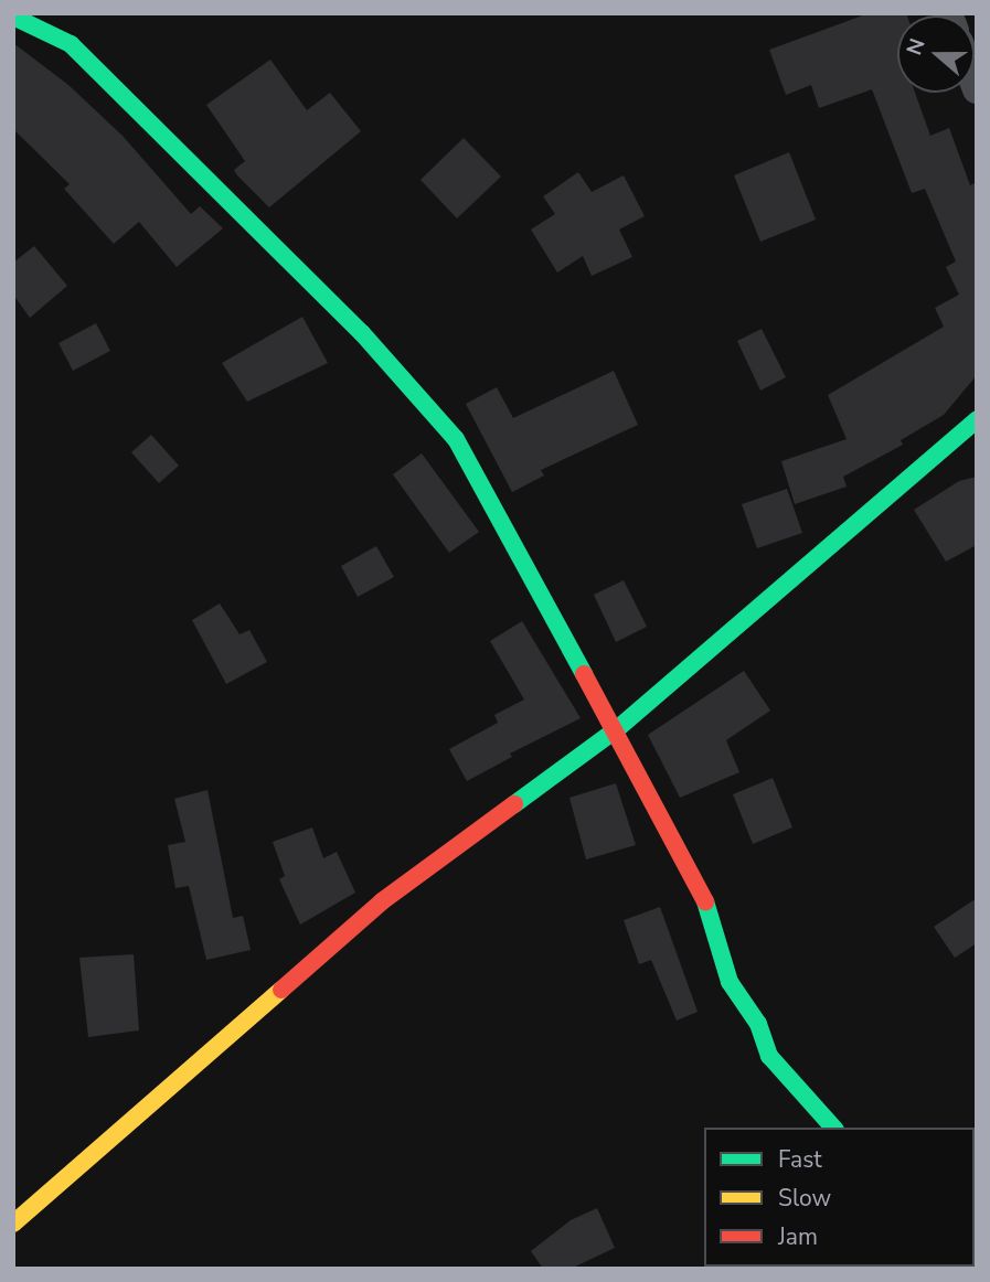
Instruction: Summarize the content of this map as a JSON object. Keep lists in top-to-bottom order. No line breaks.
{"legend":["Fast","Slow","Jam"],"north":"left"}
